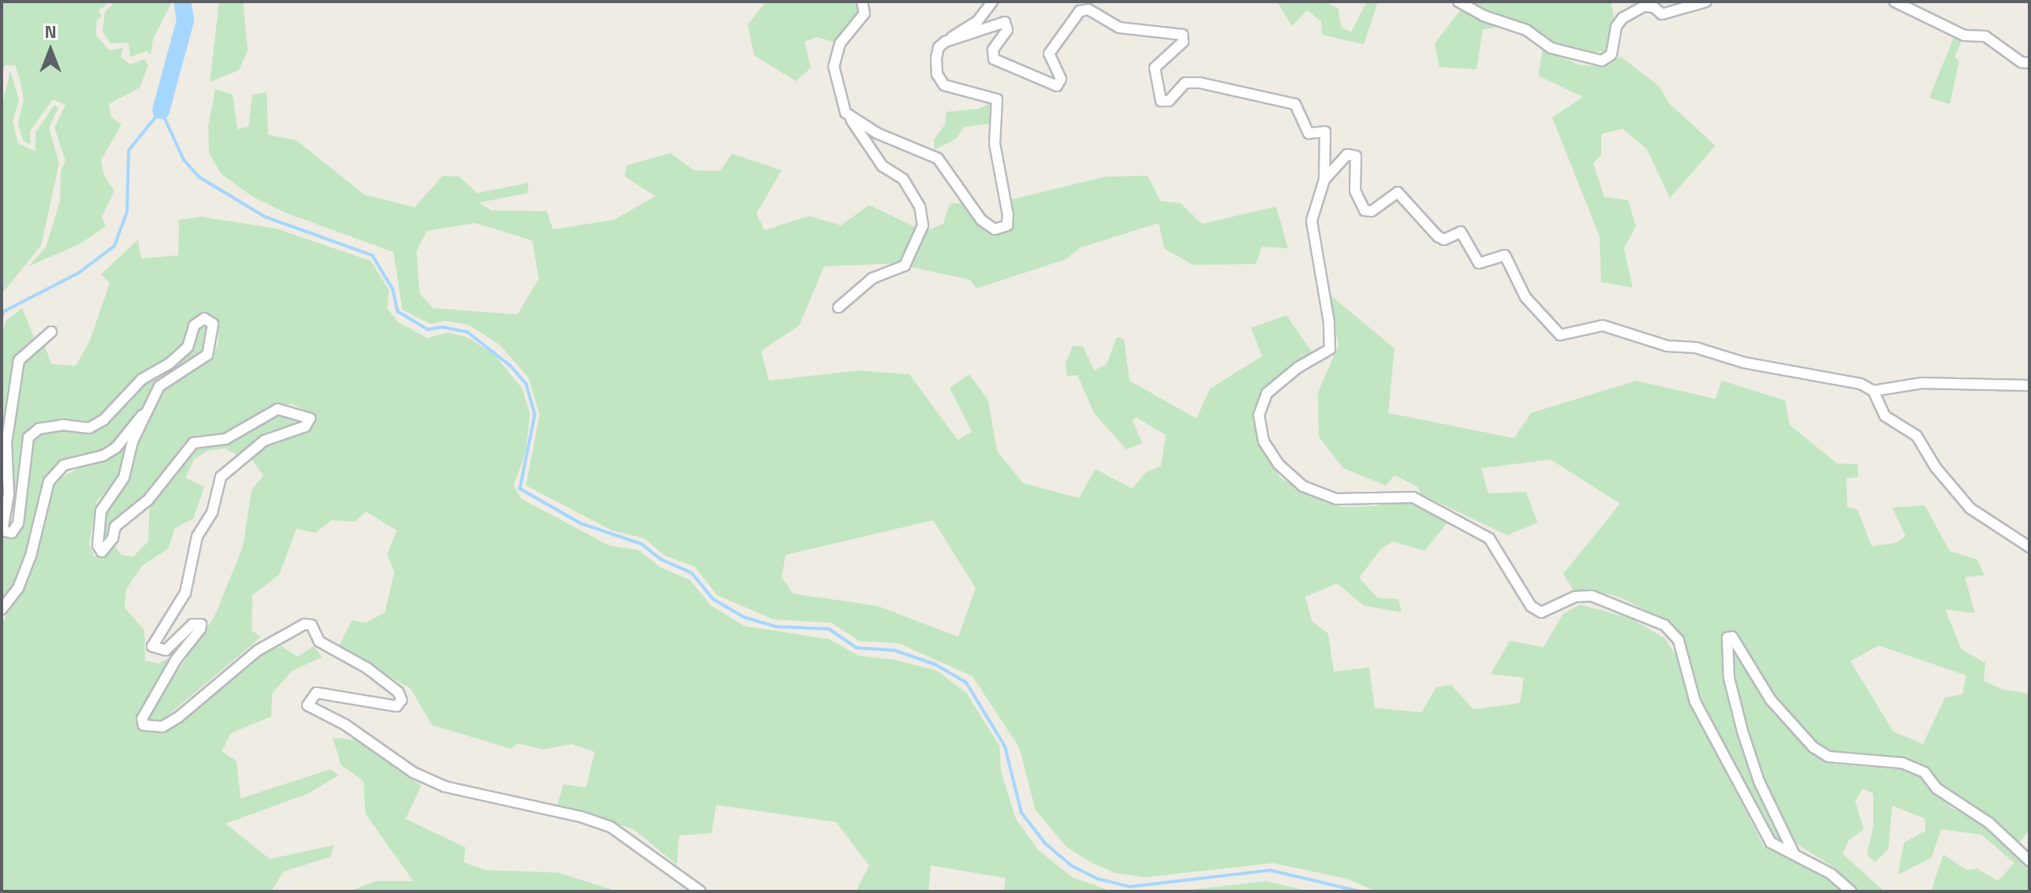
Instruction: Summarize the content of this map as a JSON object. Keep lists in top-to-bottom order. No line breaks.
{"north":"top"}
